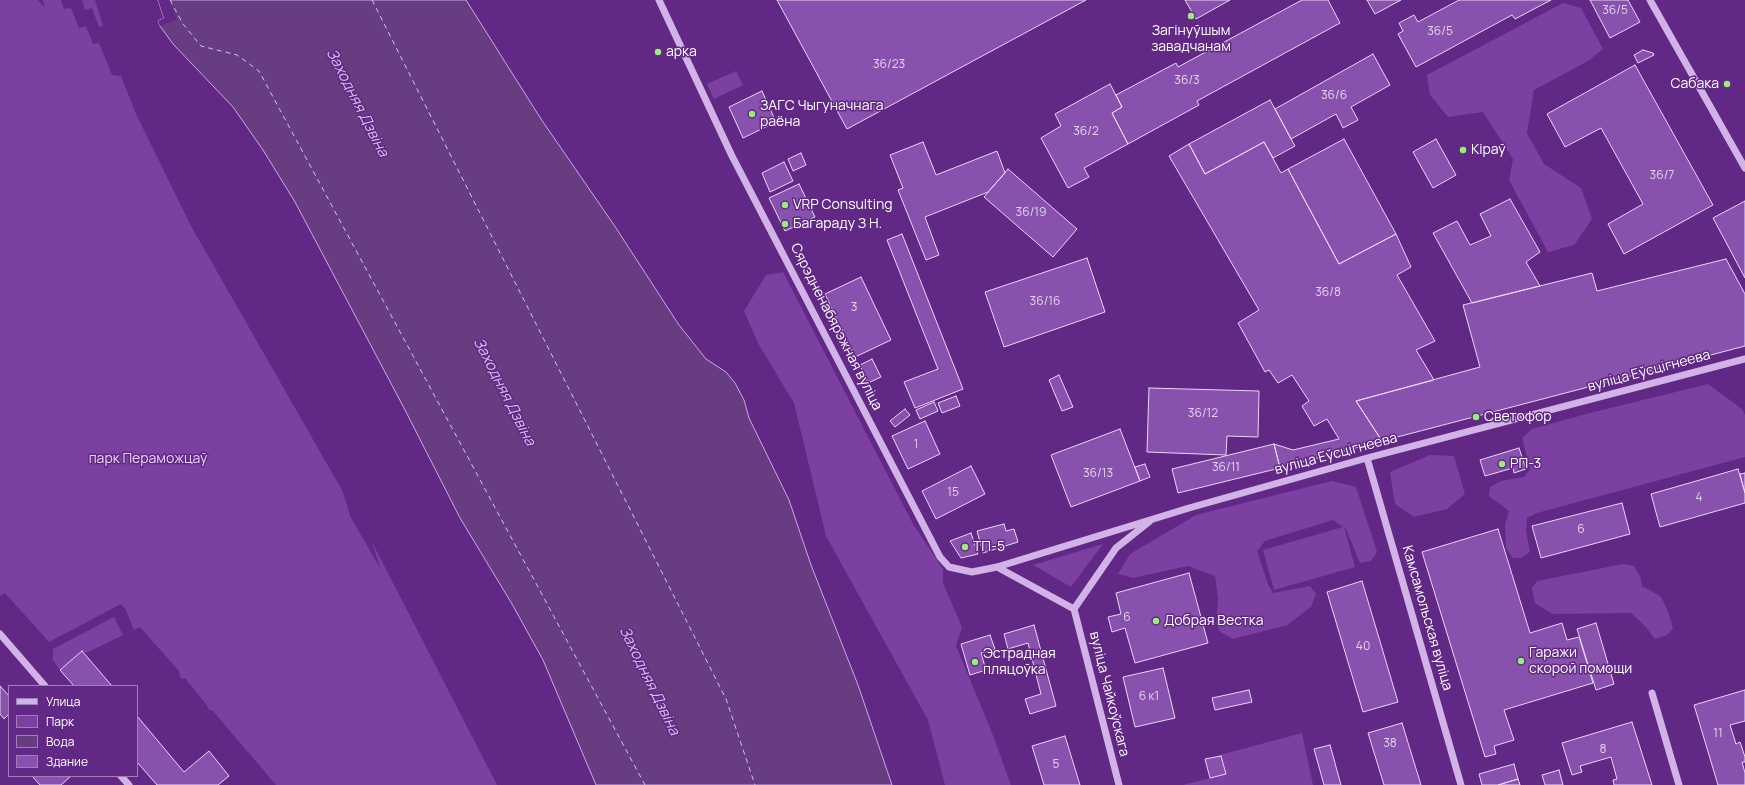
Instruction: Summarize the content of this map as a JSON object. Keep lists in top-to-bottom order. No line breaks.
{"streets":{"street":["Сярэдненабярэжная вуліца","вуліца Еўсцігнеева","Камсамольская вуліца","вуліца Чайкоўскага"]},"crossings":[["Сярэдненабярэжная вуліца","вуліца Еўсцігнеева"],["вуліца Еўсцігнеева","Камсамольская вуліца"]],"water":["Заходняя Дзвіна"],"parks":["парк Пераможцаў"],"places":["Загінуўшым завадчанам","арка","Сабака","ЗАГС Чыгуначнага раёна","Кіраў","VRP Consulting","Багараду З Н.","Светофор","РП-3","ТП-5","Добрая Вестка","Гаражи скорой помощи","Эстрадная пляцоўка"],"house_numbers":["36/5","36/5","36/23","36/3","36/6","36/2","36/7","36/19","36/8","36/16","3","36/12","1","36/11","36/13","15","4","6","6","40","6 к1","11","38","8","5"],"legend":["Улица","Парк","Вода","Здание"]}
